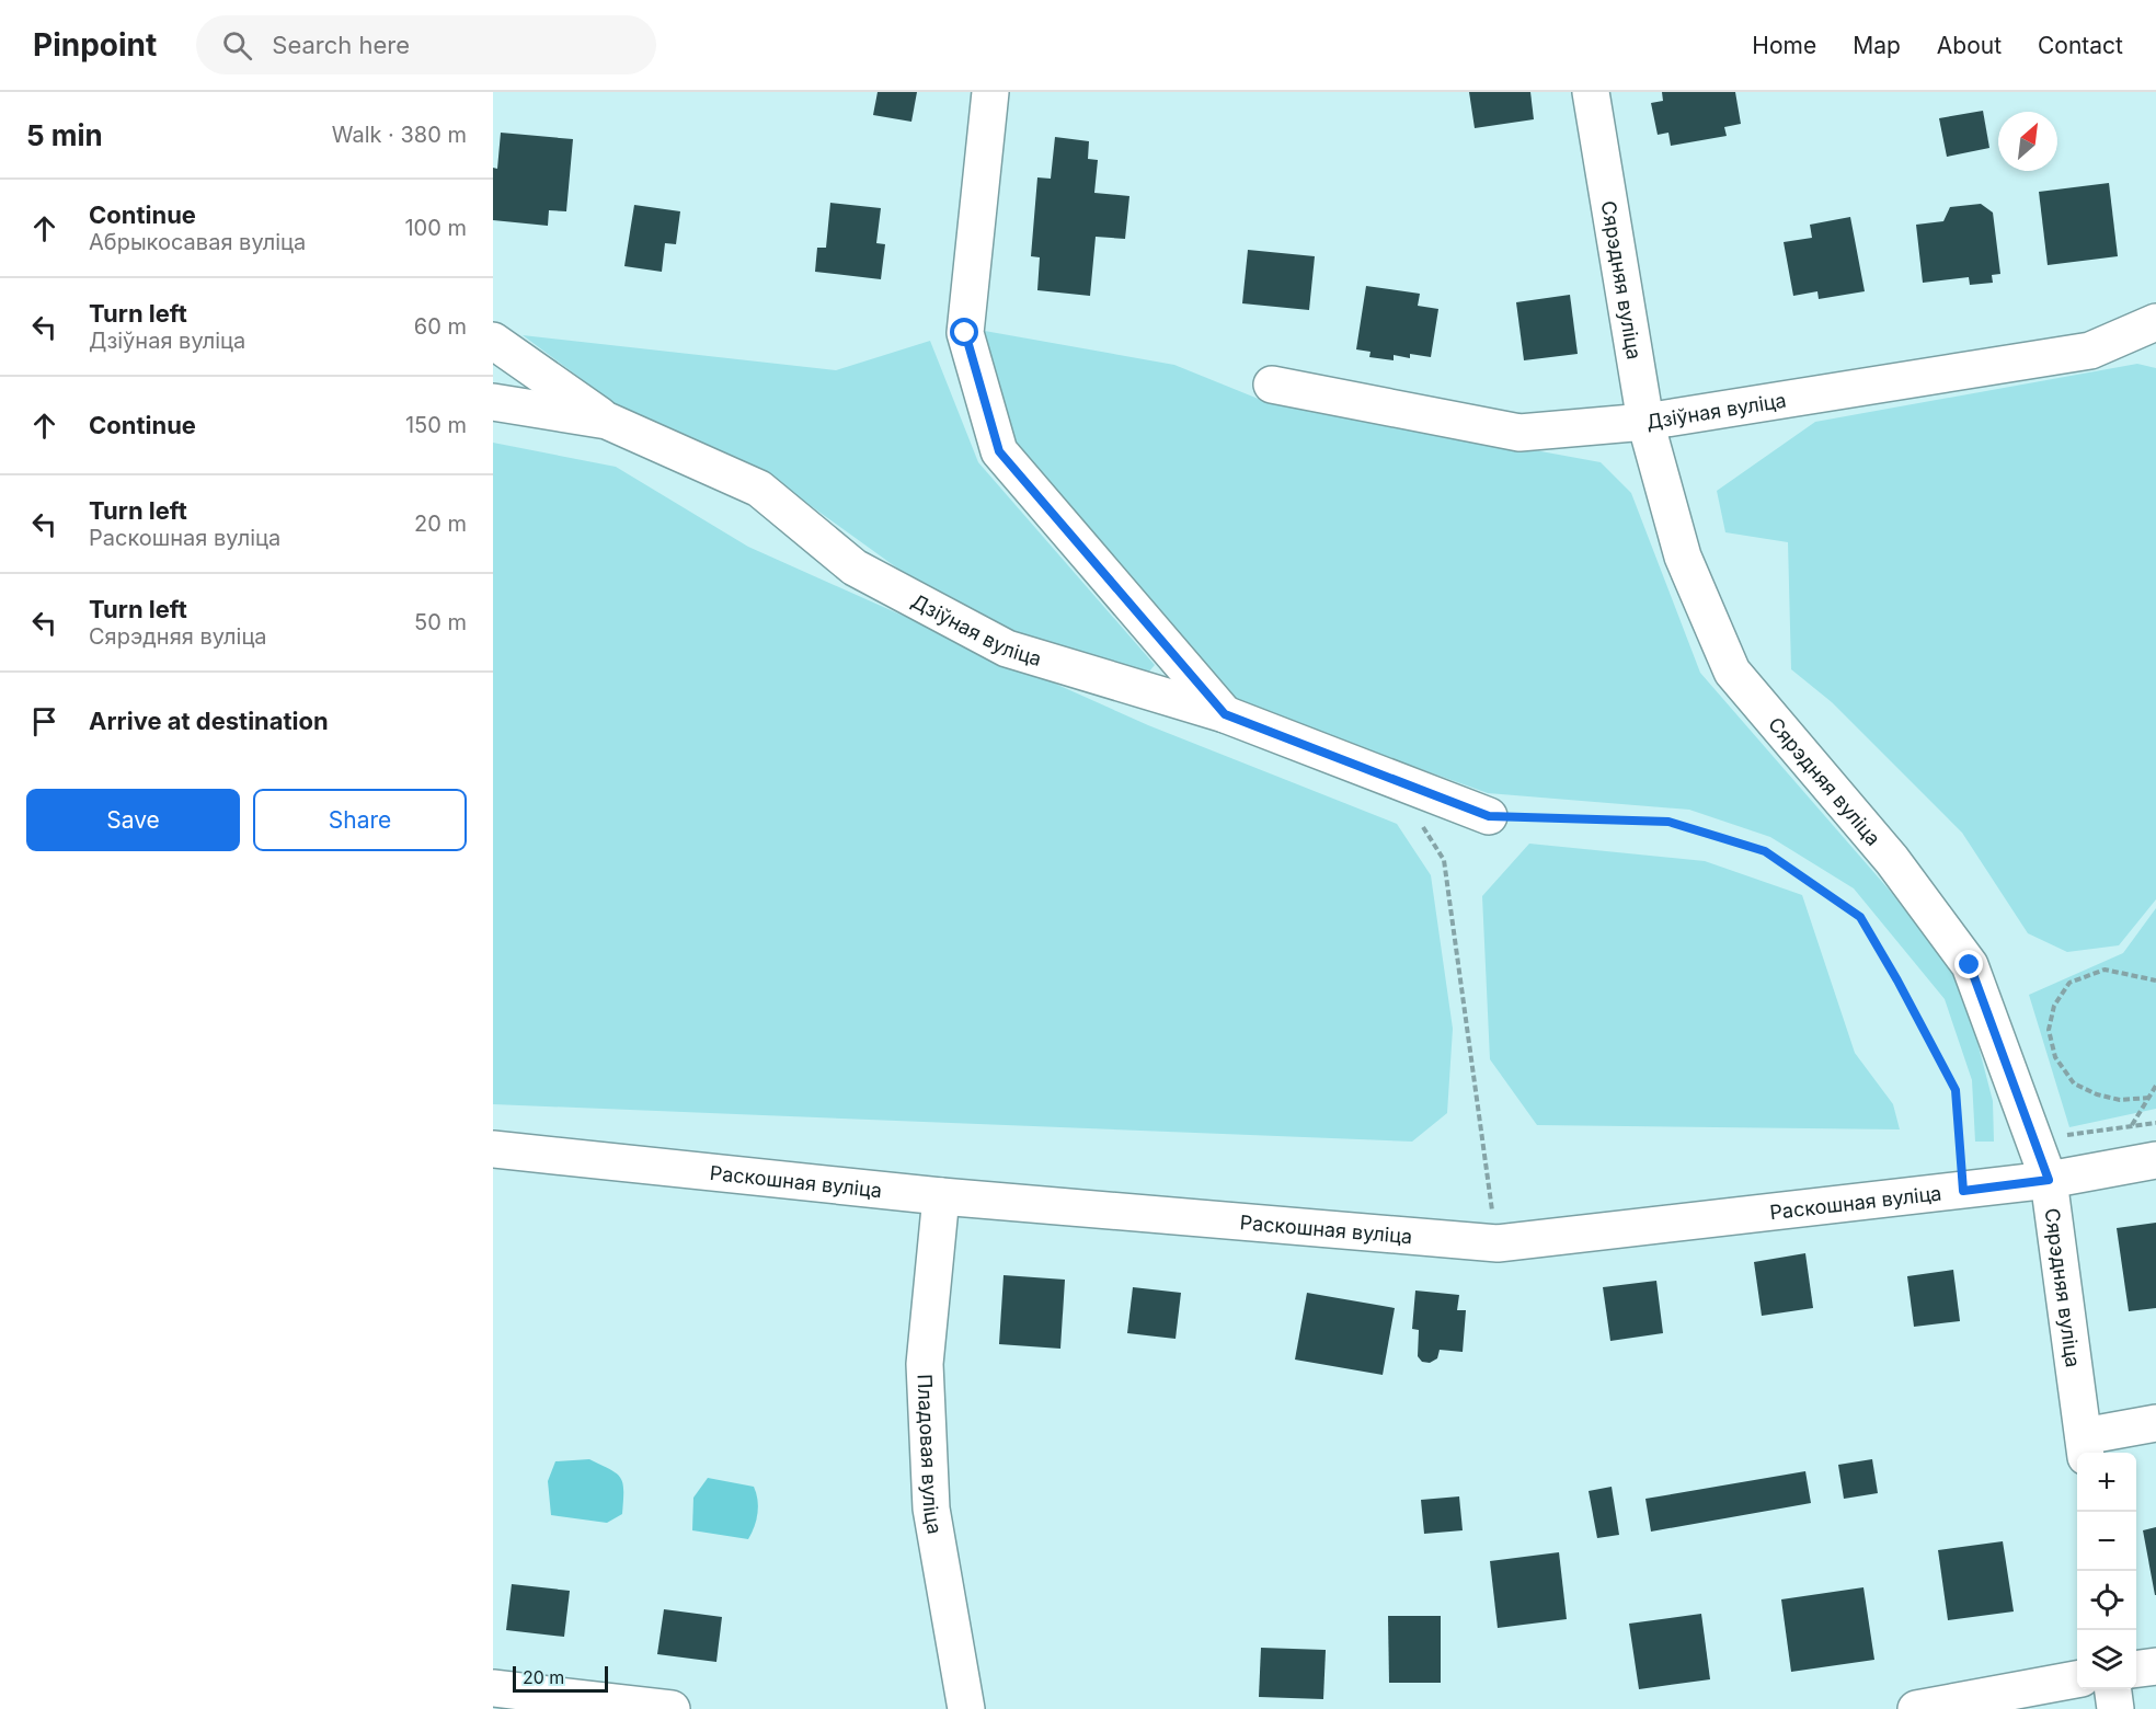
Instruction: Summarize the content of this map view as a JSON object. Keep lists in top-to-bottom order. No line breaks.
{"streets":{"street":["Сярэдняя вуліца","Дзіўная вуліца","Раскошная вуліца","Пладовая вуліца"]},"crossings":[["Сярэдняя вуліца","Дзіўная вуліца"],["Сярэдняя вуліца","Раскошная вуліца"],["Раскошная вуліца","Пладовая вуліца"]],"scale_bar":"20 m","north":"top right","page":{"header":"Pinpoint","search":"Search here","nav":["Home","Map","About","Contact"],"heading":["5 min","Walk · 380 m"],"list":[["Continue","Абрыкосавая вуліца","100 m"],["Turn left","Дзіўная вуліца","60 m"],["Continue","150 m"],["Turn left","Раскошная вуліца","20 m"],["Turn left","Сярэдняя вуліца","50 m"],"Arrive at destination"],"buttons":["Save","Share"],"map_buttons":["+","−"],"scale":"20 m"}}
